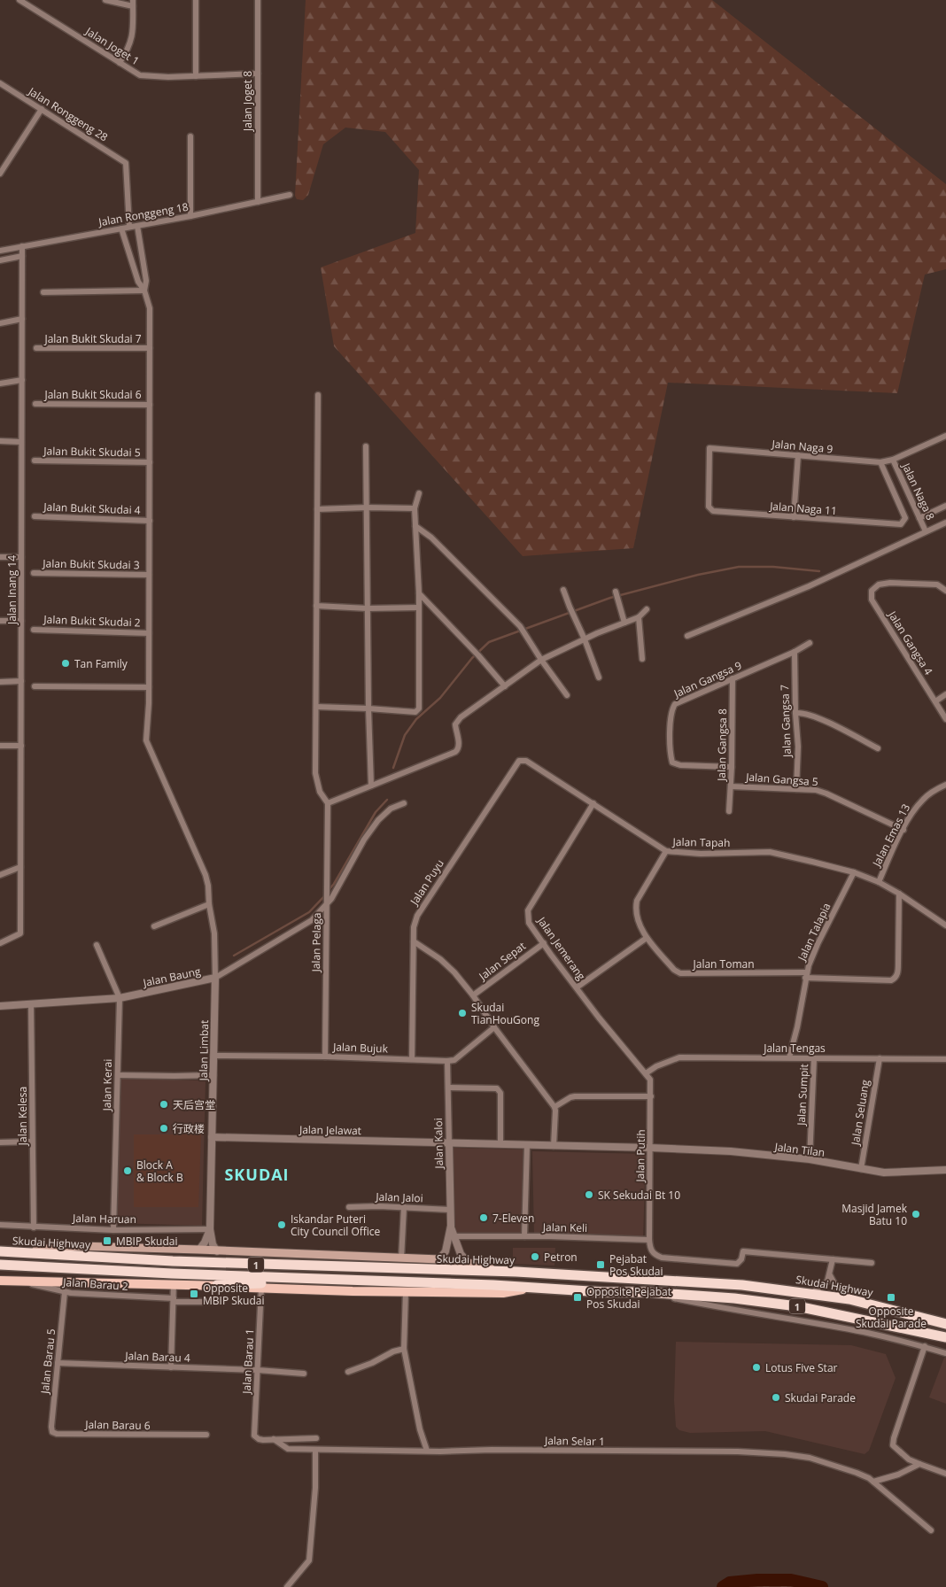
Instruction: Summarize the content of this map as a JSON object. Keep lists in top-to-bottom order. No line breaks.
{"streets":{"highway":["Skudai Highway","1"],"street":["Jalan Joget 1","Jalan Joget 8","Jalan Ronggeng 28","Jalan Ronggeng 18","Jalan Bukit Skudai 7","Jalan Bukit Skudai 6","Jalan Naga 9","Jalan Bukit Skudai 5","Jalan Naga 8","Jalan Bukit Skudai 4","Jalan Naga 11","Jalan Bukit Skudai 3","Jalan Inang 14","Jalan Bukit Skudai 2","Jalan Gangsa 4","Jalan Gangsa 9","Jalan Gangsa 7","Jalan Gangsa 8","Jalan Gangsa 5","Jalan Emas 13","Jalan Tapah","Jalan Puyu","Jalan Talapia","Jalan Pelaga","Jalan Jemerang","Jalan Sepat","Jalan Toman","Jalan Baung","Jalan Bujuk","Jalan Tengas","Jalan Limbat","Jalan Kerai","Jalan Sumpit","Jalan Seluang","Jalan Kelesa","Jalan Jelawat","Jalan Kaloi","Jalan Tilan","Jalan Putih","Jalan Jaloi","Jalan Haruan","Jalan Keli","Jalan Barau 2","Jalan Barau 4","Jalan Barau 5","Jalan Barau 1","Jalan Barau 6","Jalan Selar 1"]},"crossings":[["Jalan Joget 1","Jalan Joget 8"],["Jalan Joget 8","Jalan Ronggeng 18"],["Jalan Ronggeng 28","Jalan Ronggeng 18"],["Jalan Ronggeng 18","Jalan Inang 14"],["Jalan Naga 9","Jalan Naga 8"],["Jalan Naga 9","Jalan Naga 11"],["Jalan Gangsa 9","Jalan Gangsa 7"],["Jalan Gangsa 9","Jalan Gangsa 8"],["Jalan Gangsa 7","Jalan Gangsa 5"],["Jalan Gangsa 8","Jalan Gangsa 5"],["Jalan Gangsa 5","Jalan Emas 13"],["Jalan Emas 13","Jalan Tapah"],["Jalan Tapah","Jalan Puyu"],["Jalan Tapah","Jalan Talapia"],["Jalan Tapah","Jalan Jemerang"],["Jalan Tapah","Jalan Toman"],["Jalan Puyu","Jalan Bujuk"],["Jalan Talapia","Jalan Toman"],["Jalan Pelaga","Jalan Baung"],["Jalan Pelaga","Jalan Bujuk"],["Jalan Jemerang","Jalan Sepat"],["Jalan Jemerang","Jalan Tengas"],["Jalan Jemerang","Jalan Putih"],["Jalan Baung","Jalan Limbat"],["Jalan Baung","Jalan Kerai"],["Jalan Baung","Jalan Kelesa"],["Jalan Bujuk","Jalan Limbat"],["Jalan Bujuk","Jalan Kaloi"],["Jalan Tengas","Jalan Sumpit"],["Jalan Tengas","Jalan Seluang"],["Jalan Tengas","Jalan Putih"],["Jalan Limbat","Jalan Jelawat"],["Jalan Limbat","Jalan Haruan"],["Jalan Kerai","Jalan Haruan"],["Jalan Sumpit","Jalan Tilan"],["Jalan Seluang","Jalan Tilan"],["Jalan Kelesa","Jalan Haruan"],["Jalan Jelawat","Jalan Kaloi"],["Jalan Jelawat","Jalan Tilan"],["Jalan Kaloi","Jalan Jaloi"],["Jalan Kaloi","Jalan Keli"],["Jalan Tilan","Jalan Putih"],["Jalan Putih","Jalan Keli"],["Jalan Barau 2","Jalan Barau 5"],["Jalan Barau 4","Jalan Barau 5"],["Jalan Barau 4","Jalan Barau 1"],["Jalan Barau 5","Jalan Barau 6"],["Jalan Barau 1","Jalan Selar 1"]],"districts":["SKUDAI"],"places":{"other":["Tan Family","Skudai TianHouGong","天后宫堂","行政楼","Block A & Block B","SK Sekudai Bt 10","Masjid Jamek Batu 10","7-Eleven","Iskandar Puteri City Council Office","Petron","Lotus Five Star","Skudai Parade"],"transit":["MBIP Skudai","Pejabat Pos Skudai","Opposite MBIP Skudai","Opposite Pejabat Pos Skudai","Opposite Skudai Parade"]}}
